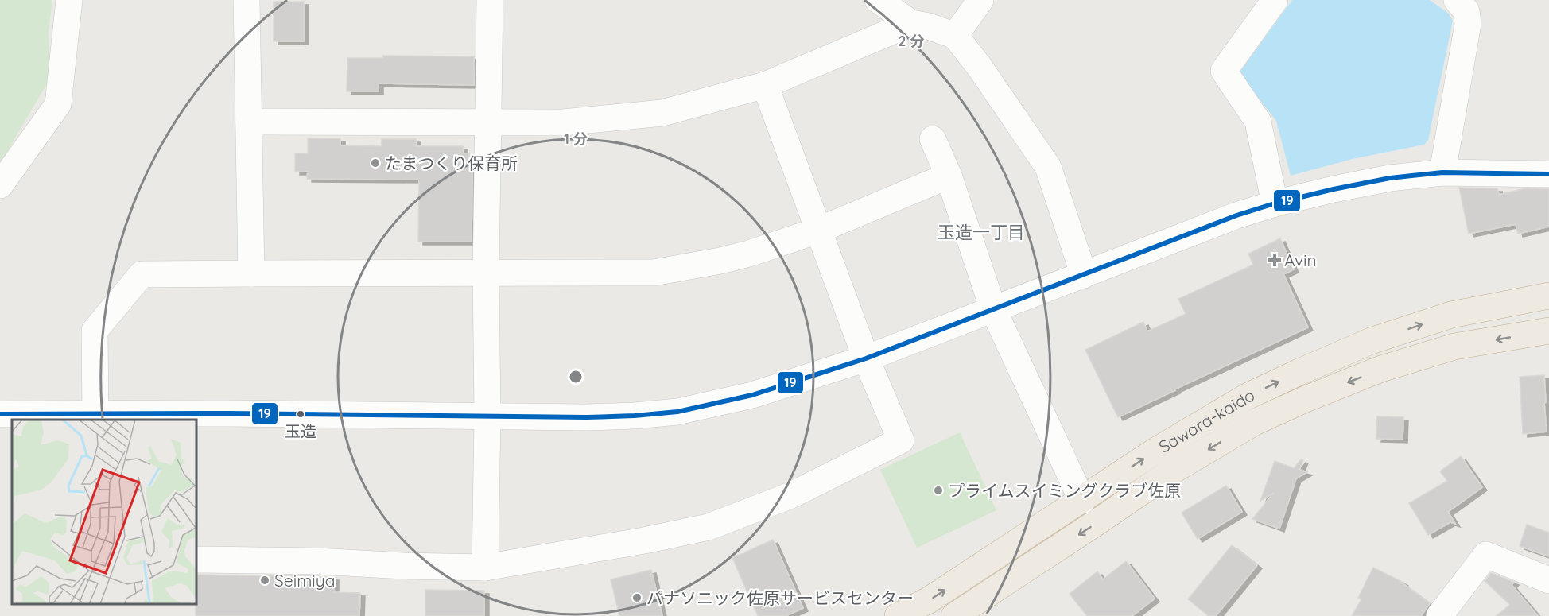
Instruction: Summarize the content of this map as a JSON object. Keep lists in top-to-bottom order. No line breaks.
{"streets":{"highway":["Sawara-kaido"]},"districts":["玉造一丁目"],"places":{"other":["たまつくり保育所","玉造","プライムスイミングクラブ佐原","Seimiya","パナソニック佐原サービスセンター"],"health":["Avin"]},"lines":["transit line 19"],"rings":["2 分","1 分"]}
